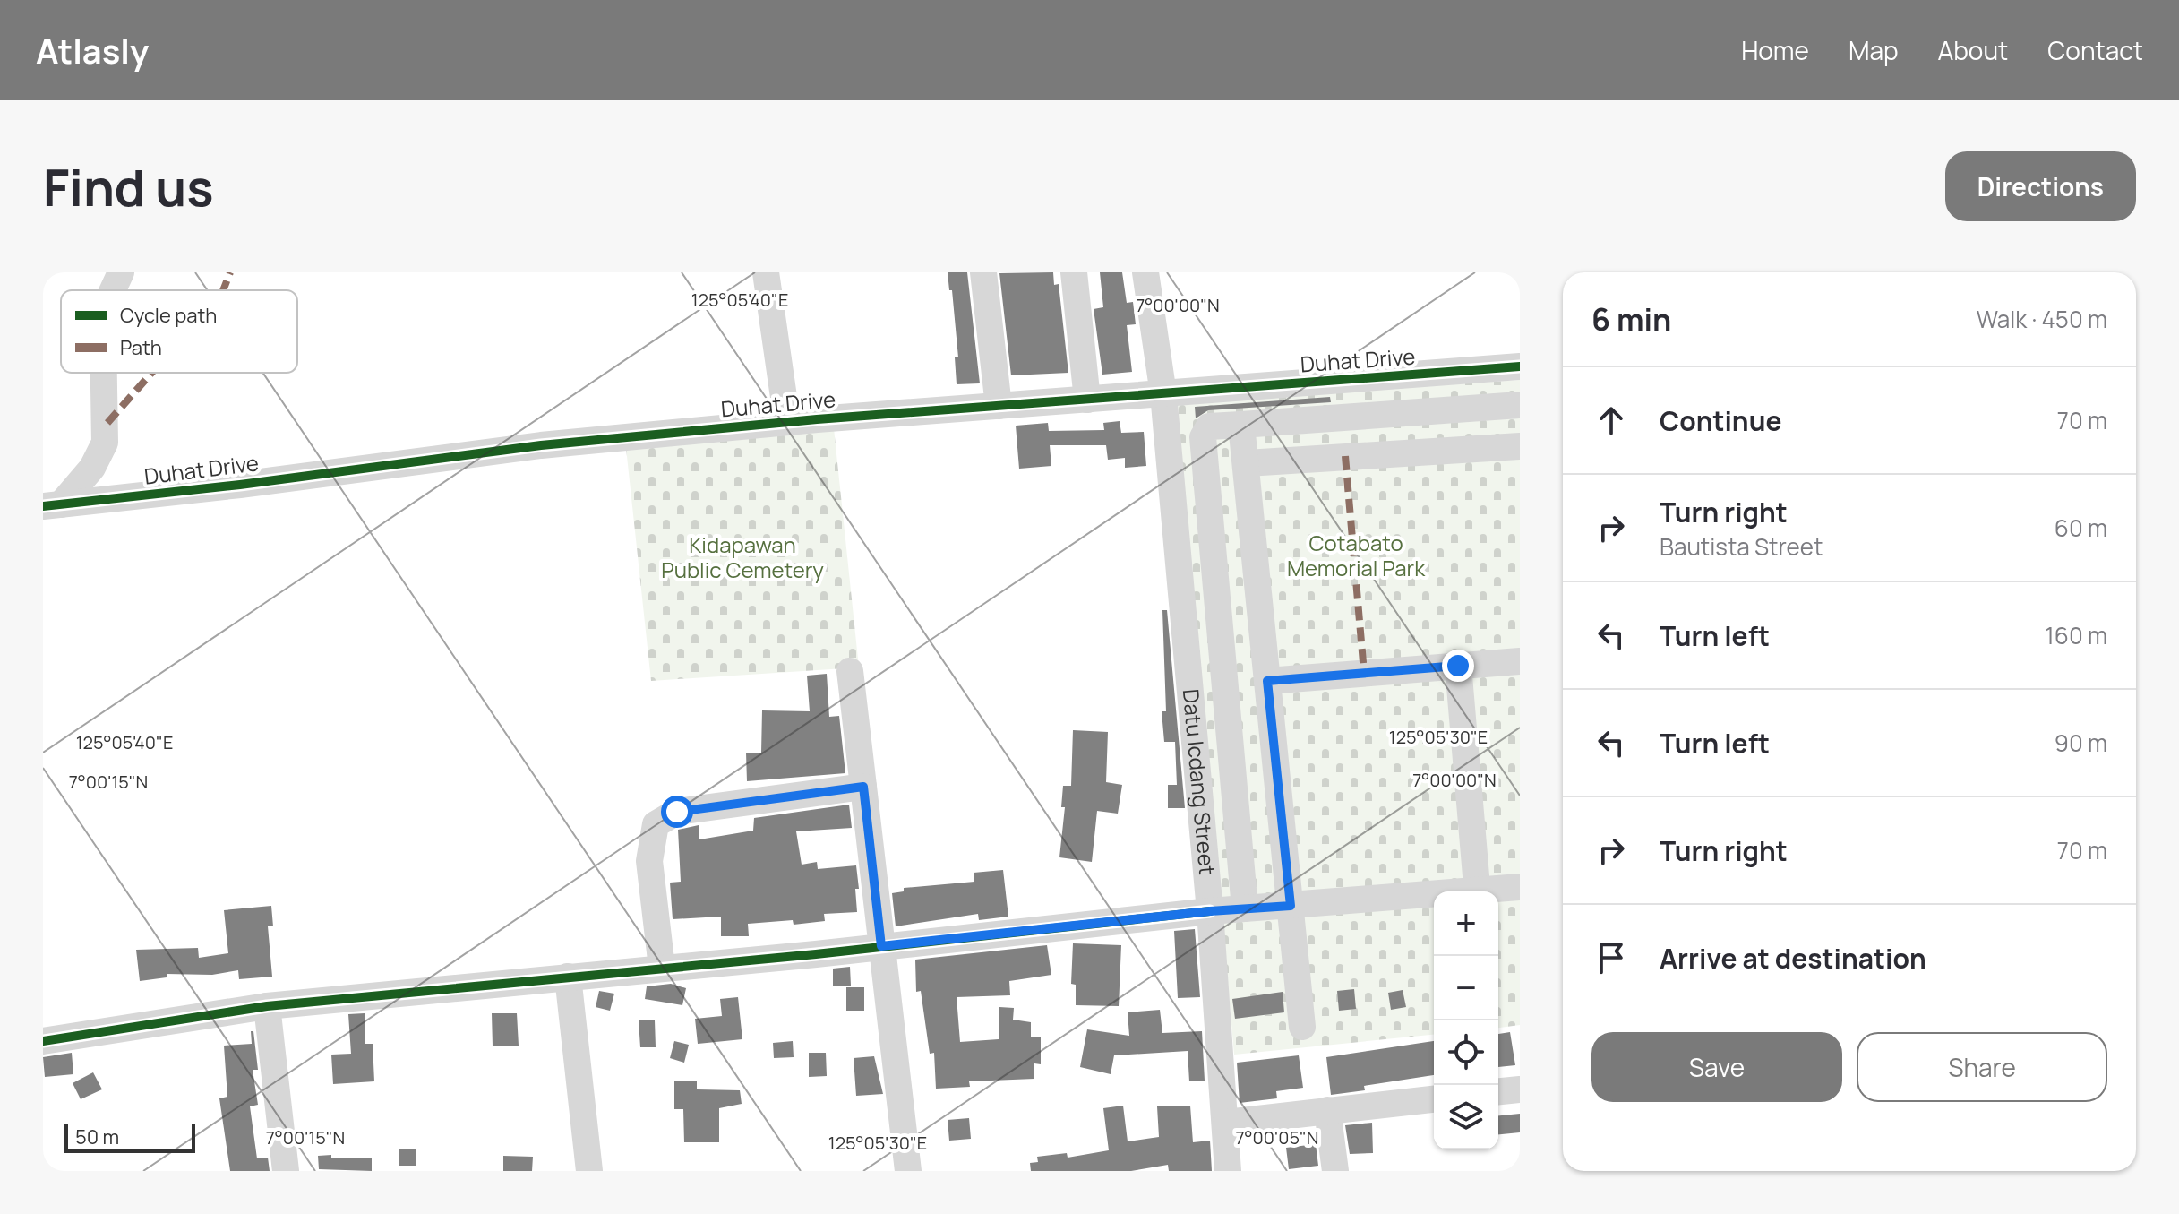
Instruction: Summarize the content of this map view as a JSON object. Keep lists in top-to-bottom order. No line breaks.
{"streets":{"street":["Duhat Drive","Datu Icdang Street"]},"crossings":[["Duhat Drive","Datu Icdang Street"]],"parks":["Cotabato Memorial Park","Kidapawan Public Cemetery"],"legend":["Cycle path","Path"],"scale_bar":"50 m","page":{"header":"Atlasly","nav":["Home","Map","About","Contact"],"buttons":["Directions",["Save","Share"]],"title":"Find us","heading":["6 min","Walk · 450 m"],"list":[["Continue","70 m"],["Turn right","Bautista Street","60 m"],["Turn left","160 m"],["Turn left","90 m"],["Turn right","70 m"],"Arrive at destination"],"map_buttons":["+","−"],"scale":"50 m"},"coordinates":["125°05'40\"E","7°00'00\"N","125°05'30\"E","7°00'15\"N","7°00'05\"N"]}
